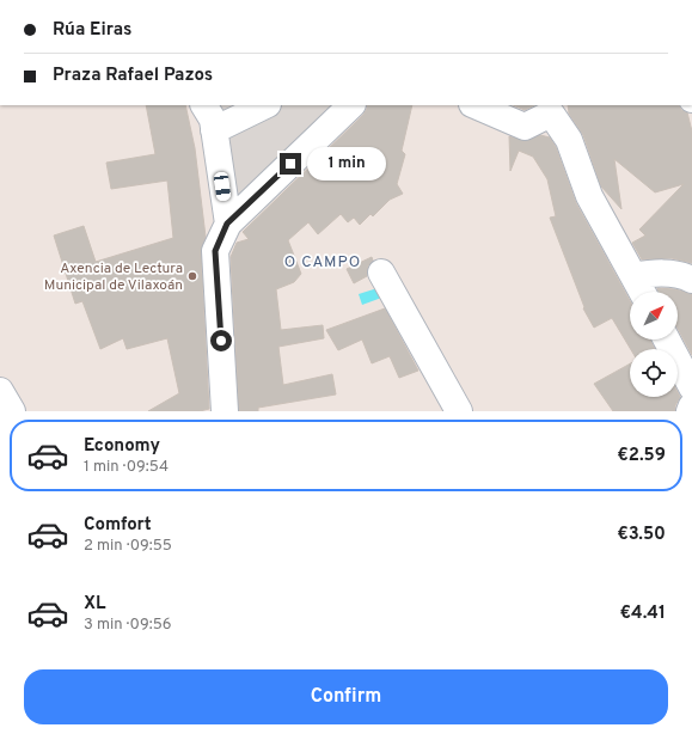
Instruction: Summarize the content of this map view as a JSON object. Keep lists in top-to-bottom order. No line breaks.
{"districts":["O CAMPO"],"places":["Axencia de Lectura Municipal de Vilaxoán"],"north":"top right","page":{"banner":["Rúa Eiras","Praza Rafael Pazos"],"bubble":"1 min","list":[{"name":"Economy","note":"1 min · 09:54","value":"€2.59"},{"name":"Comfort","note":"2 min · 09:55","value":"€3.50"},{"name":"XL","note":"3 min · 09:56","value":"€4.41"}],"buttons":"Confirm"}}
